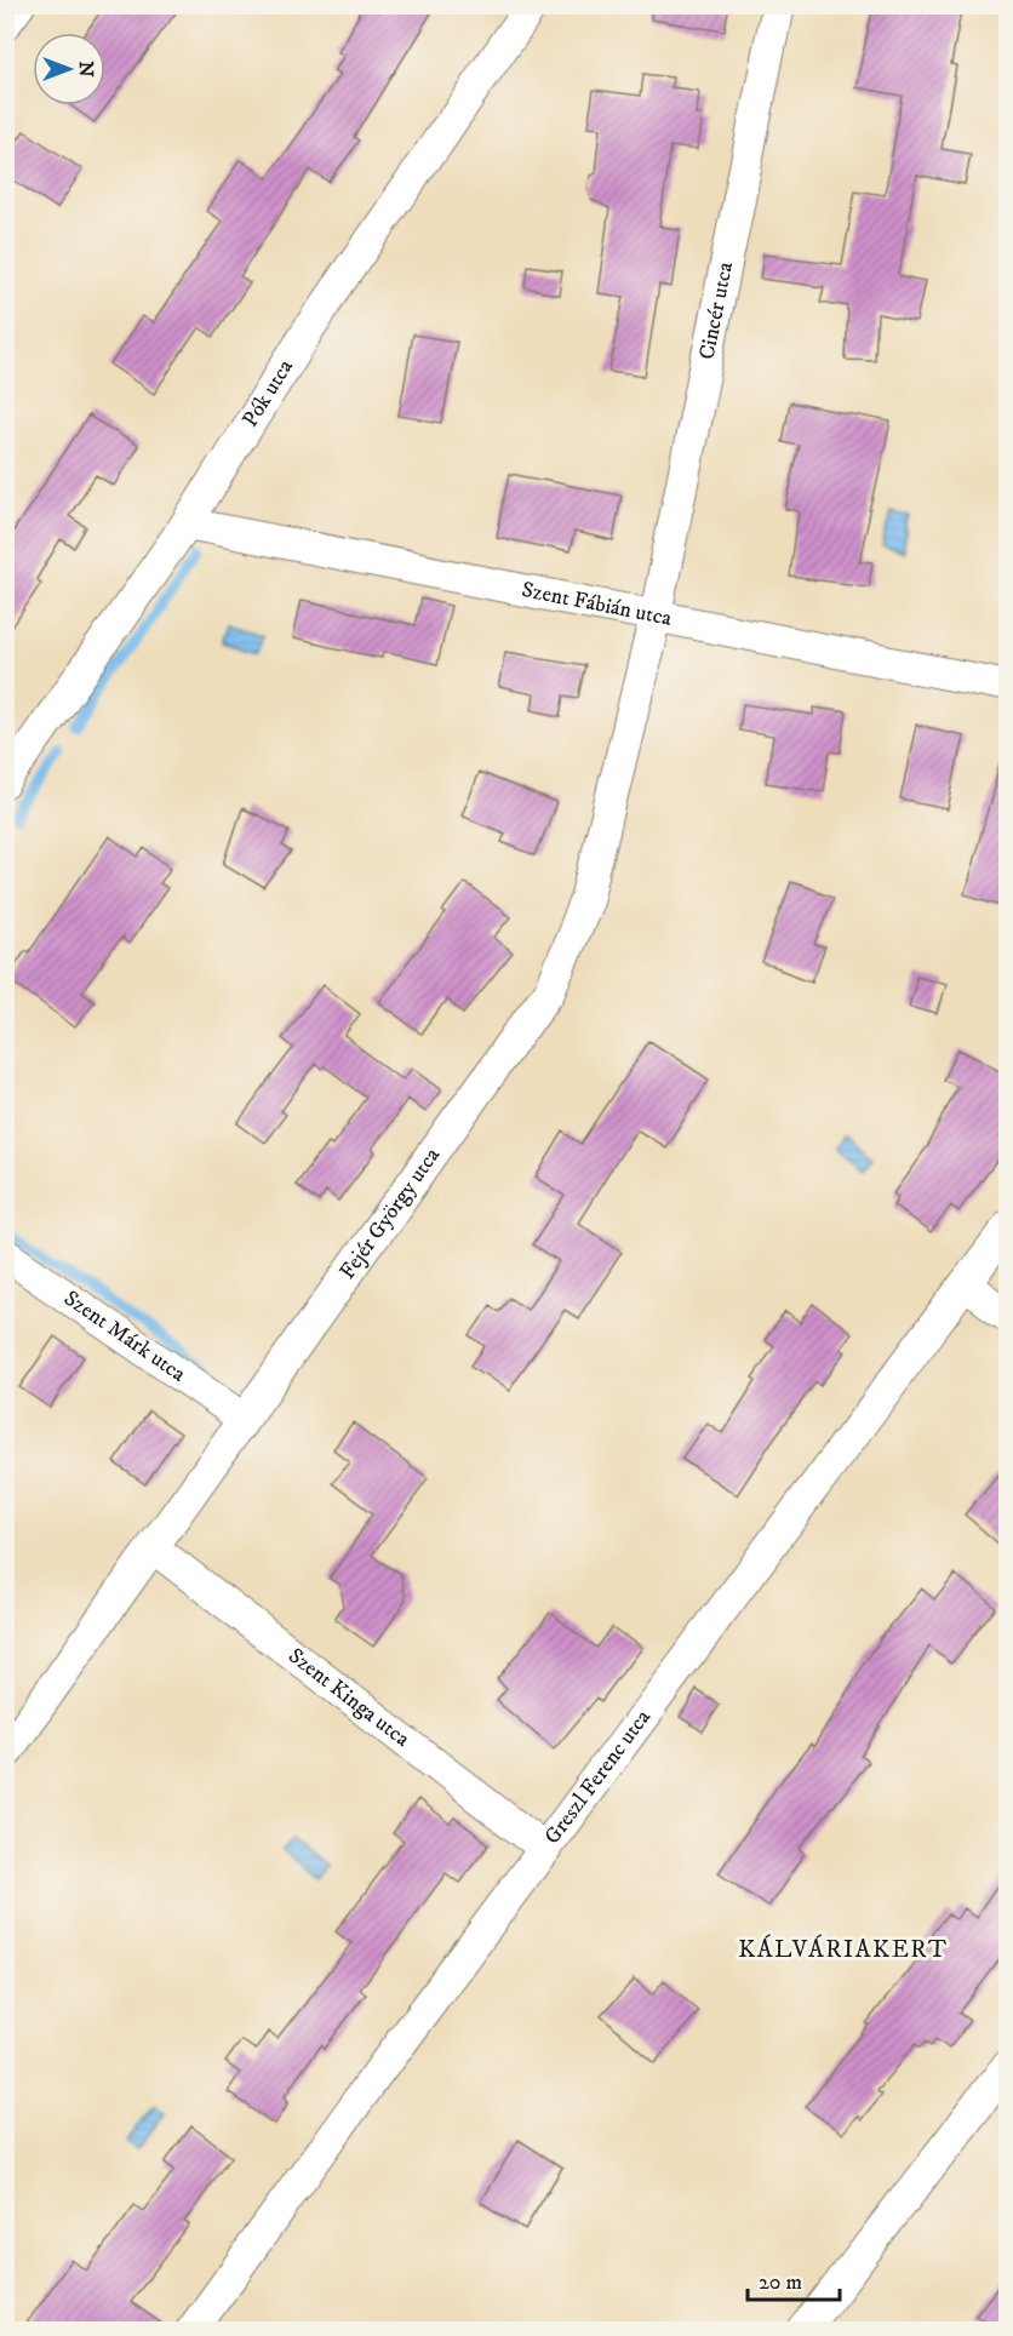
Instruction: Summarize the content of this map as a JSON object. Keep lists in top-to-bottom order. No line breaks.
{"streets":{"street":["Cincér utca","Pók utca","Szent Fábián utca","Fejér György utca","Szent Márk utca","Szent Kinga utca","Greszl Ferenc utca"]},"crossings":[["Cincér utca","Szent Fábián utca"],["Cincér utca","Fejér György utca"],["Pók utca","Szent Fábián utca"],["Szent Fábián utca","Fejér György utca"],["Fejér György utca","Szent Márk utca"],["Fejér György utca","Szent Kinga utca"],["Szent Kinga utca","Greszl Ferenc utca"]],"districts":["KÁLVÁRIAKERT"],"scale_bar":"20 m","north":"right"}
